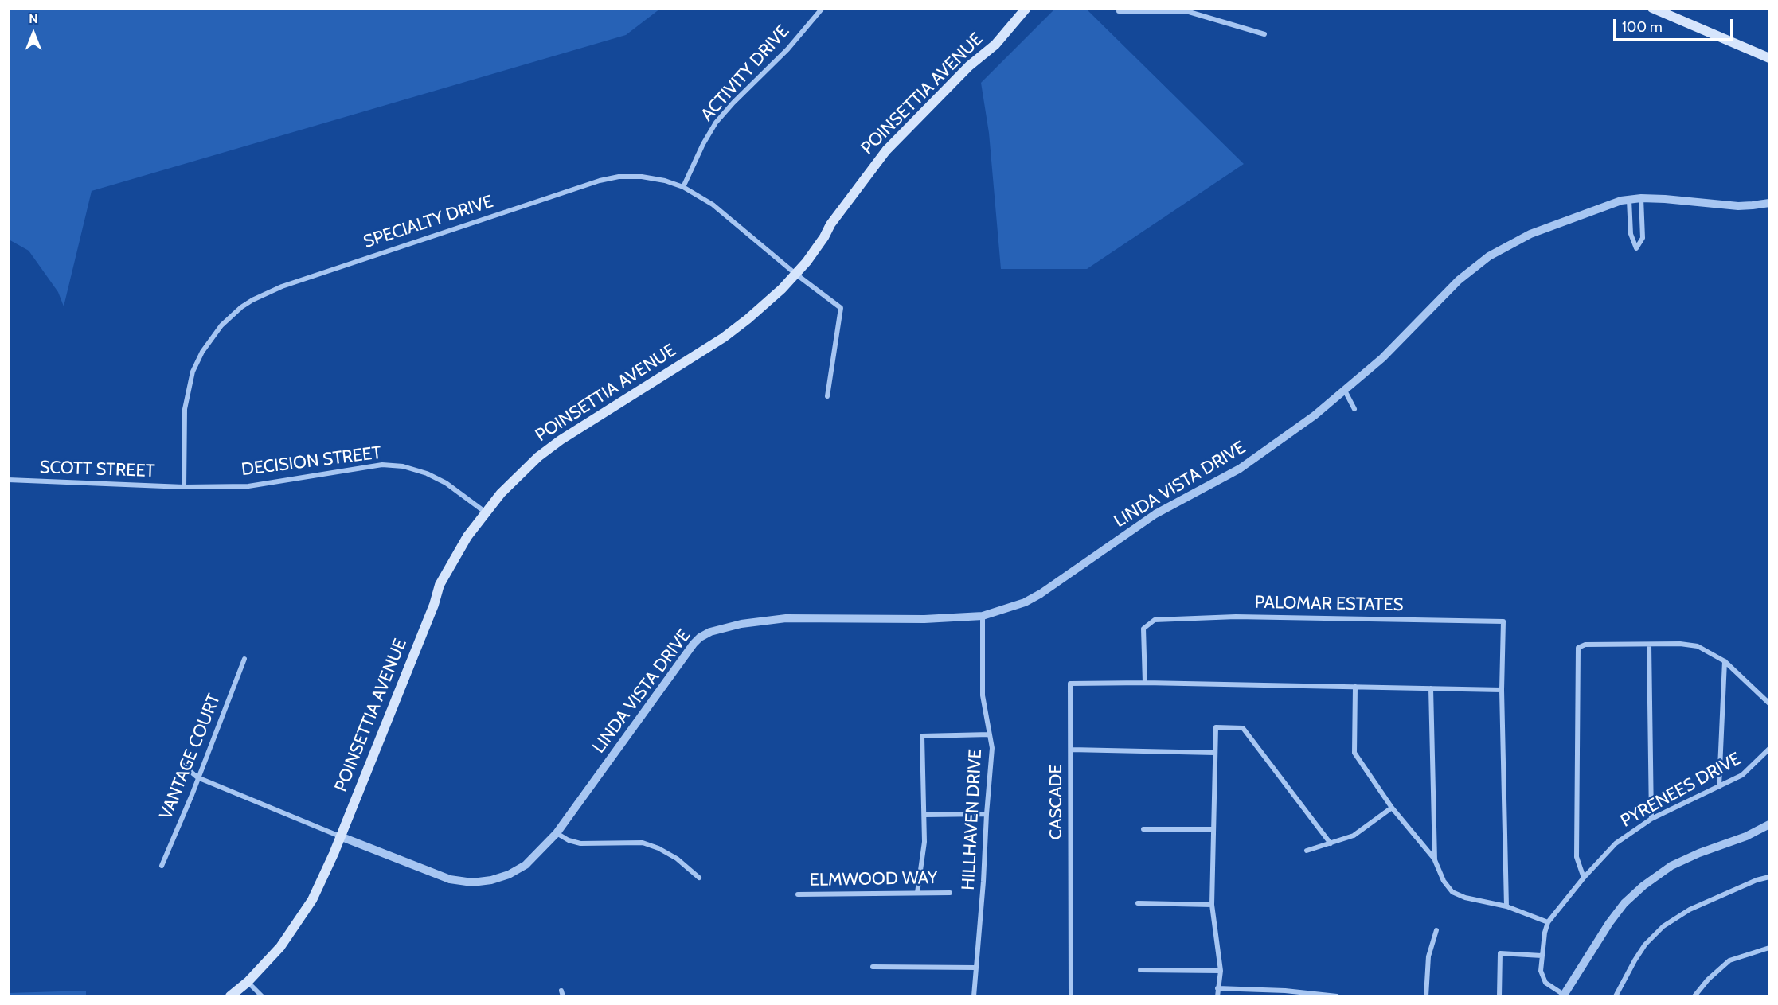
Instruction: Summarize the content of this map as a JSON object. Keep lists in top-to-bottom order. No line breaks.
{"streets":{"main road":["POINSETTIA AVENUE"],"street":["ACTIVITY DRIVE","SPECIALTY DRIVE","DECISION STREET","SCOTT STREET","LINDA VISTA DRIVE","PALOMAR ESTATES","VANTAGE COURT","PYRENEES DRIVE","CASCADE","HILLHAVEN DRIVE","ELMWOOD WAY"]},"crossings":[["ACTIVITY DRIVE","SPECIALTY DRIVE"],["POINSETTIA AVENUE","SPECIALTY DRIVE"],["POINSETTIA AVENUE","DECISION STREET"],["POINSETTIA AVENUE","LINDA VISTA DRIVE"],["SPECIALTY DRIVE","DECISION STREET"],["SPECIALTY DRIVE","SCOTT STREET"],["DECISION STREET","SCOTT STREET"],["LINDA VISTA DRIVE","HILLHAVEN DRIVE"],["PALOMAR ESTATES","CASCADE"]],"scale_bar":"100 m","north":"top"}
